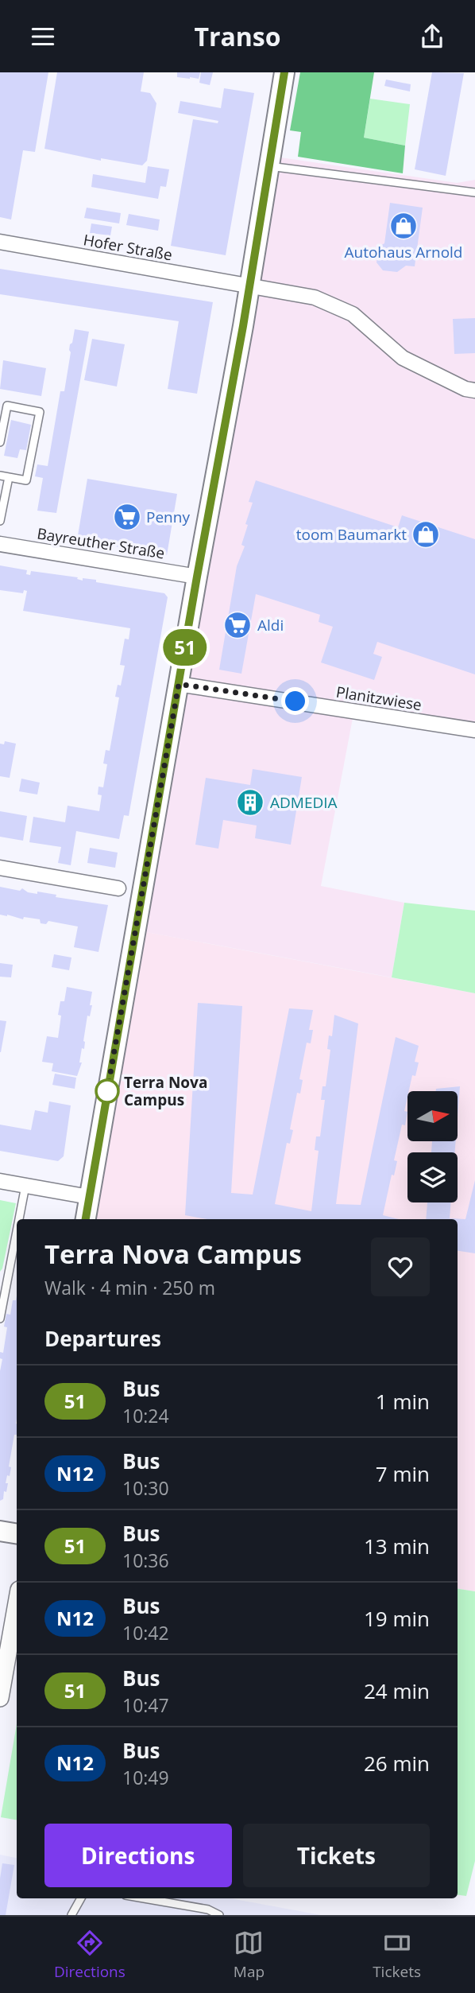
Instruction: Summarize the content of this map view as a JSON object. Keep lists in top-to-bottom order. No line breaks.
{"streets":{"street":["Hofer Straße","Bayreuther Straße","Planitzwiese"]},"places":{"shop":["Autohaus Arnold","toom Baumarkt"],"supermarket":["Penny","Aldi"],"building":["ADMEDIA"],"other":["Terra Nova Campus"]},"lines":["bus line 51"],"north":"right","page":{"header":"Transo","on_map":"51","heading":[["Terra Nova Campus","Walk · 4 min · 250 m"],"Departures"],"list":[{"mark":"51","name":"Bus","note":"10:24","value":"1 min"},{"mark":"N12","name":"Bus","note":"10:30","value":"7 min"},{"mark":"51","name":"Bus","note":"10:36","value":"13 min"},{"mark":"N12","name":"Bus","note":"10:42","value":"19 min"},{"mark":"51","name":"Bus","note":"10:47","value":"24 min"},{"mark":"N12","name":"Bus","note":"10:49","value":"26 min"}],"buttons":["Directions","Tickets"],"tabs":["Directions","Map","Tickets"]}}
